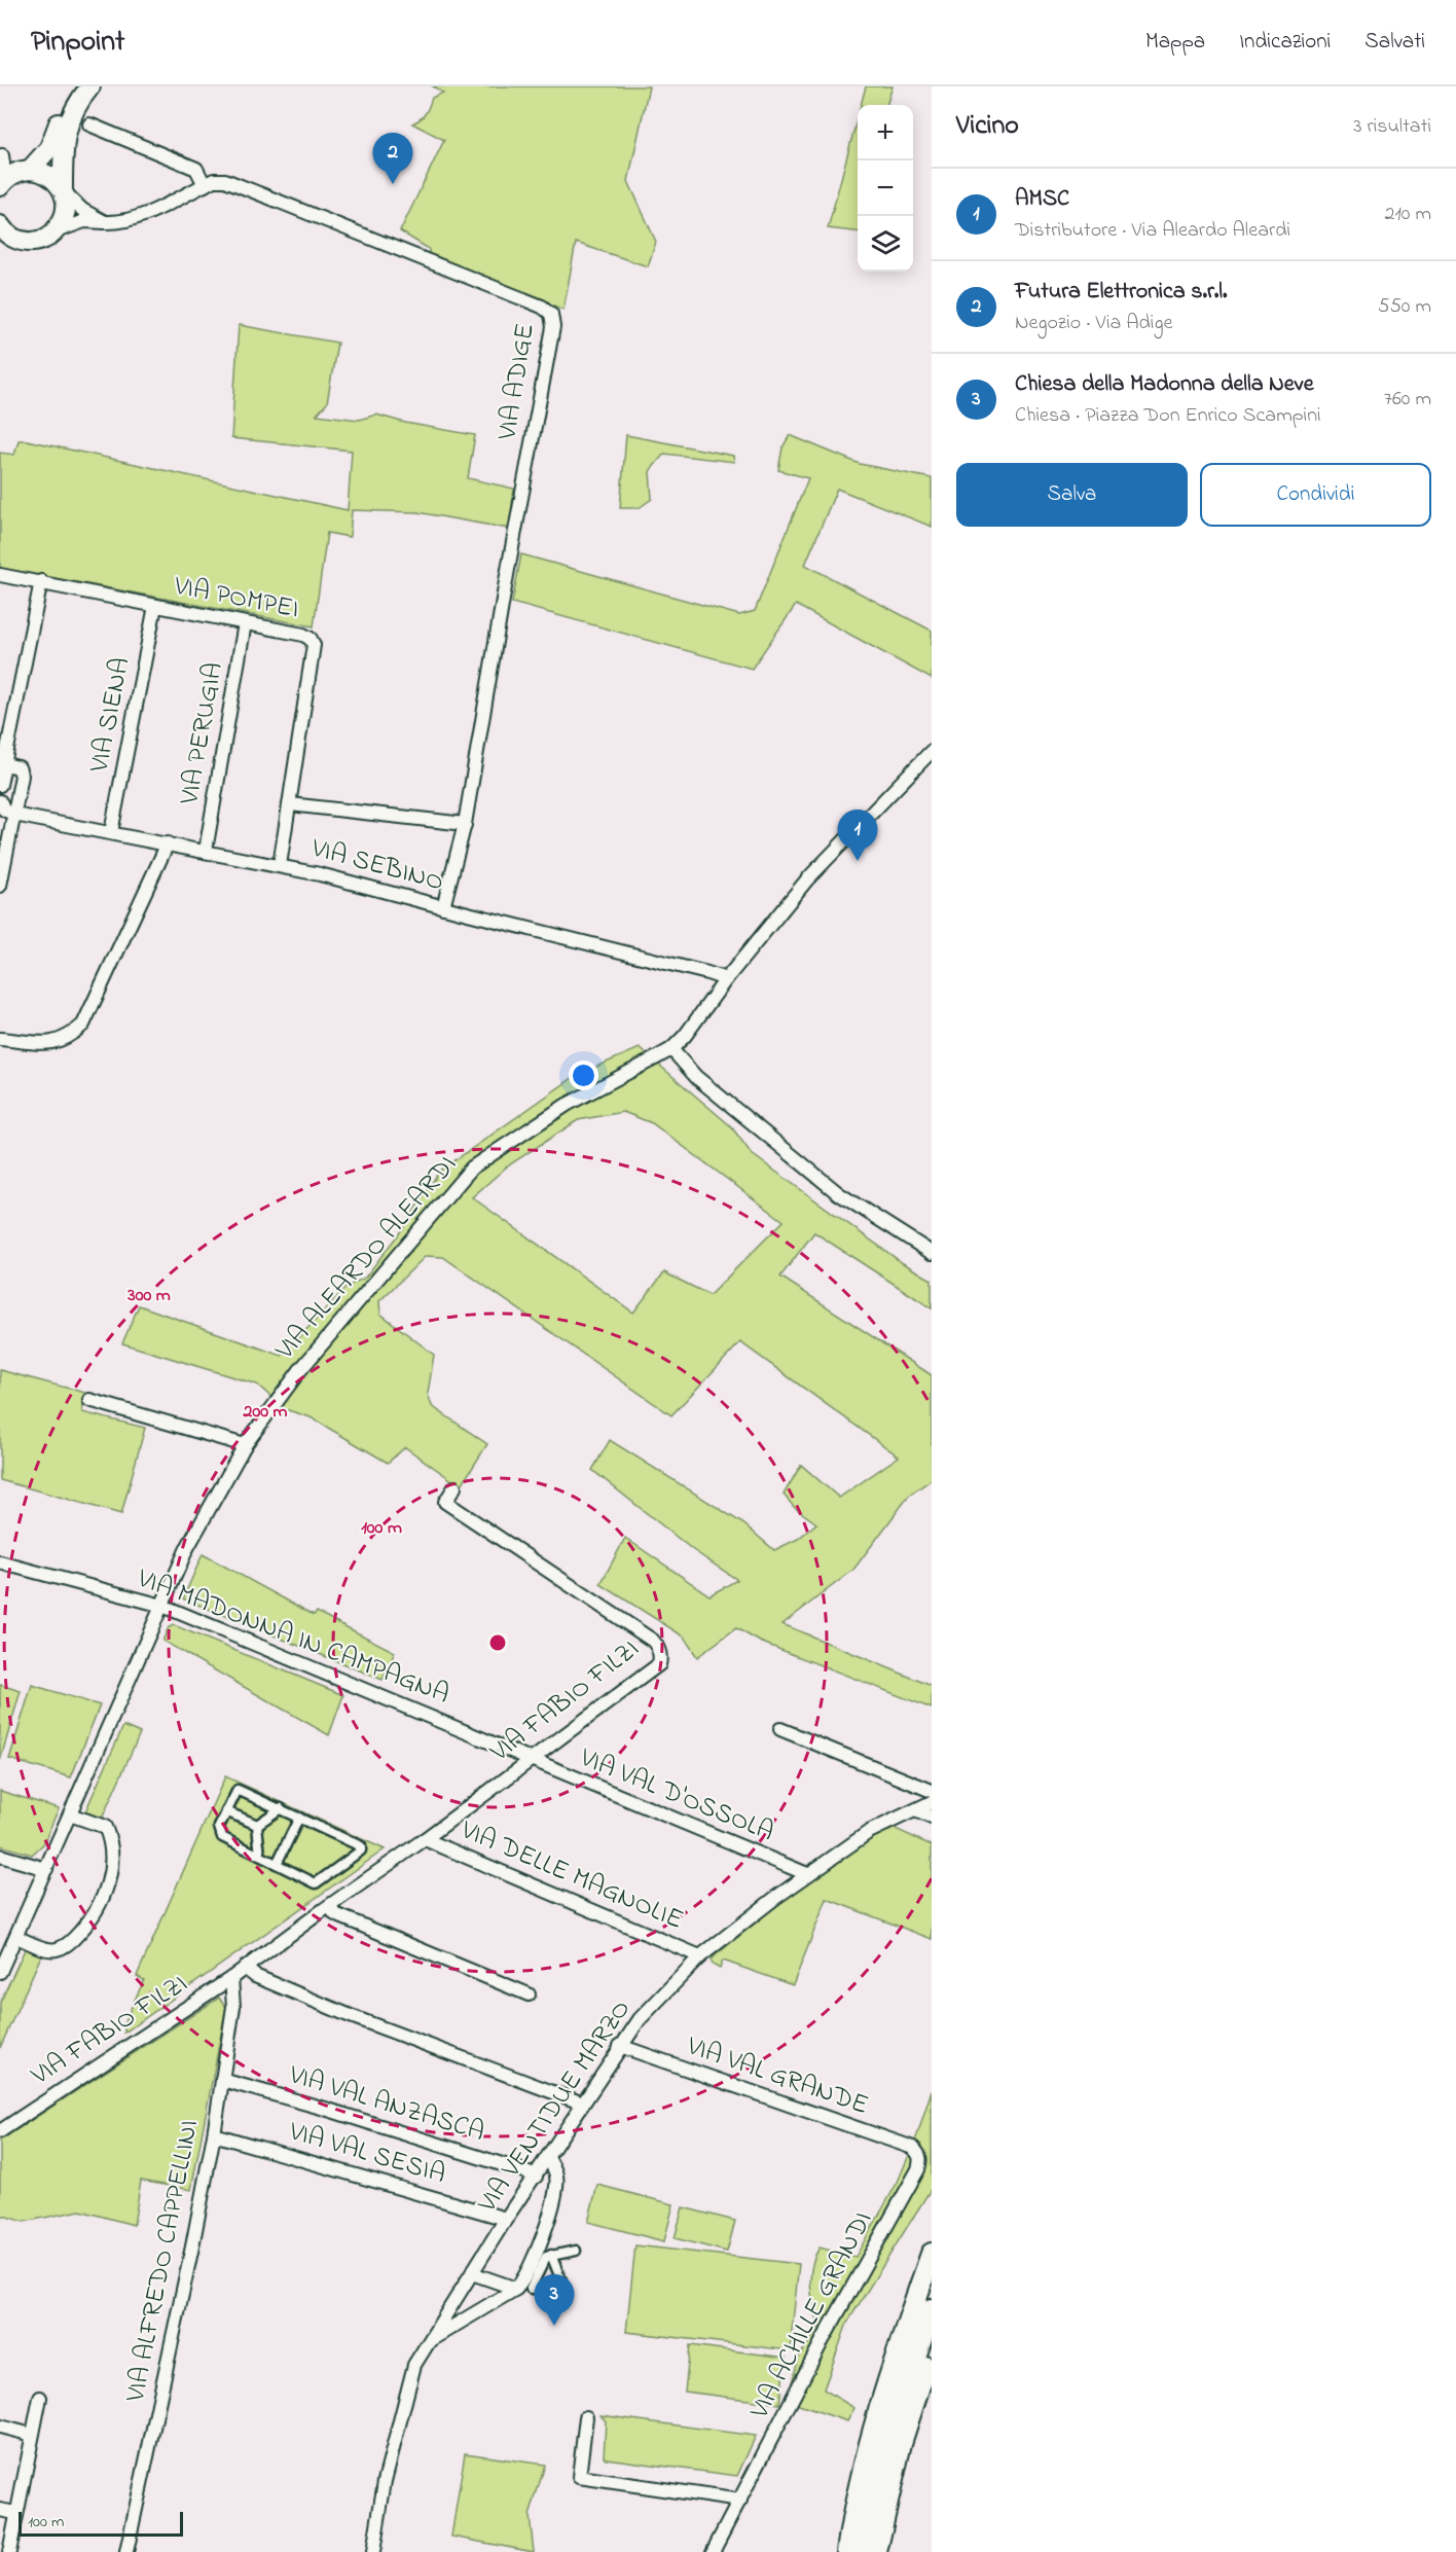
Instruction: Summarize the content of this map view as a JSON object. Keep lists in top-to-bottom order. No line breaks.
{"streets":{"street":["VIA ADIGE","VIA POMPEI","VIA SIENA","VIA PERUGIA","VIA SEBINO","VIA ALEARDO ALEARDI","VIA MADONNA IN CAMPAGNA","VIA FABIO FILZI","VIA VAL D'OSSOLA","VIA DELLE MAGNOLIE","VIA VAL GRANDE","VIA VAL ANZASCA","VIA VENTIDUE MARZO","VIA VAL SESIA","VIA ALFREDO CAPPELLINI","VIA ACHILLE GRANDI"]},"crossings":[["VIA ADIGE","VIA SEBINO"],["VIA POMPEI","VIA SIENA"],["VIA POMPEI","VIA PERUGIA"],["VIA POMPEI","VIA SEBINO"],["VIA SIENA","VIA SEBINO"],["VIA PERUGIA","VIA SEBINO"],["VIA SEBINO","VIA ALEARDO ALEARDI"],["VIA ALEARDO ALEARDI","VIA MADONNA IN CAMPAGNA"],["VIA MADONNA IN CAMPAGNA","VIA FABIO FILZI"],["VIA MADONNA IN CAMPAGNA","VIA VAL D'OSSOLA"],["VIA FABIO FILZI","VIA VAL D'OSSOLA"],["VIA FABIO FILZI","VIA DELLE MAGNOLIE"],["VIA FABIO FILZI","VIA ALFREDO CAPPELLINI"],["VIA VAL D'OSSOLA","VIA VENTIDUE MARZO"],["VIA DELLE MAGNOLIE","VIA VENTIDUE MARZO"],["VIA VAL GRANDE","VIA VENTIDUE MARZO"],["VIA VAL GRANDE","VIA ACHILLE GRANDI"],["VIA VAL ANZASCA","VIA VENTIDUE MARZO"],["VIA VAL ANZASCA","VIA ALFREDO CAPPELLINI"],["VIA VENTIDUE MARZO","VIA VAL SESIA"],["VIA VAL SESIA","VIA ALFREDO CAPPELLINI"]],"scale_bar":"100 m","page":{"header":"Pinpoint","nav":["Mappa","Indicazioni","Salvati"],"heading":["Vicino","3 risultati"],"map_buttons":["+","−"],"pins":["2","1","3"],"list":[{"mark":"1","name":"AMSC","note":"Distributore · Via Aleardo Aleardi","value":"210 m"},{"mark":"2","name":"Futura Elettronica s.r.l.","note":"Negozio · Via Adige","value":"550 m"},{"mark":"3","name":"Chiesa della Madonna della Neve","note":"Chiesa · Piazza Don Enrico Scampini","value":"760 m"}],"buttons":["Salva","Condividi"],"scale":"100 m"},"rings":["300 m","200 m","100 m"]}
